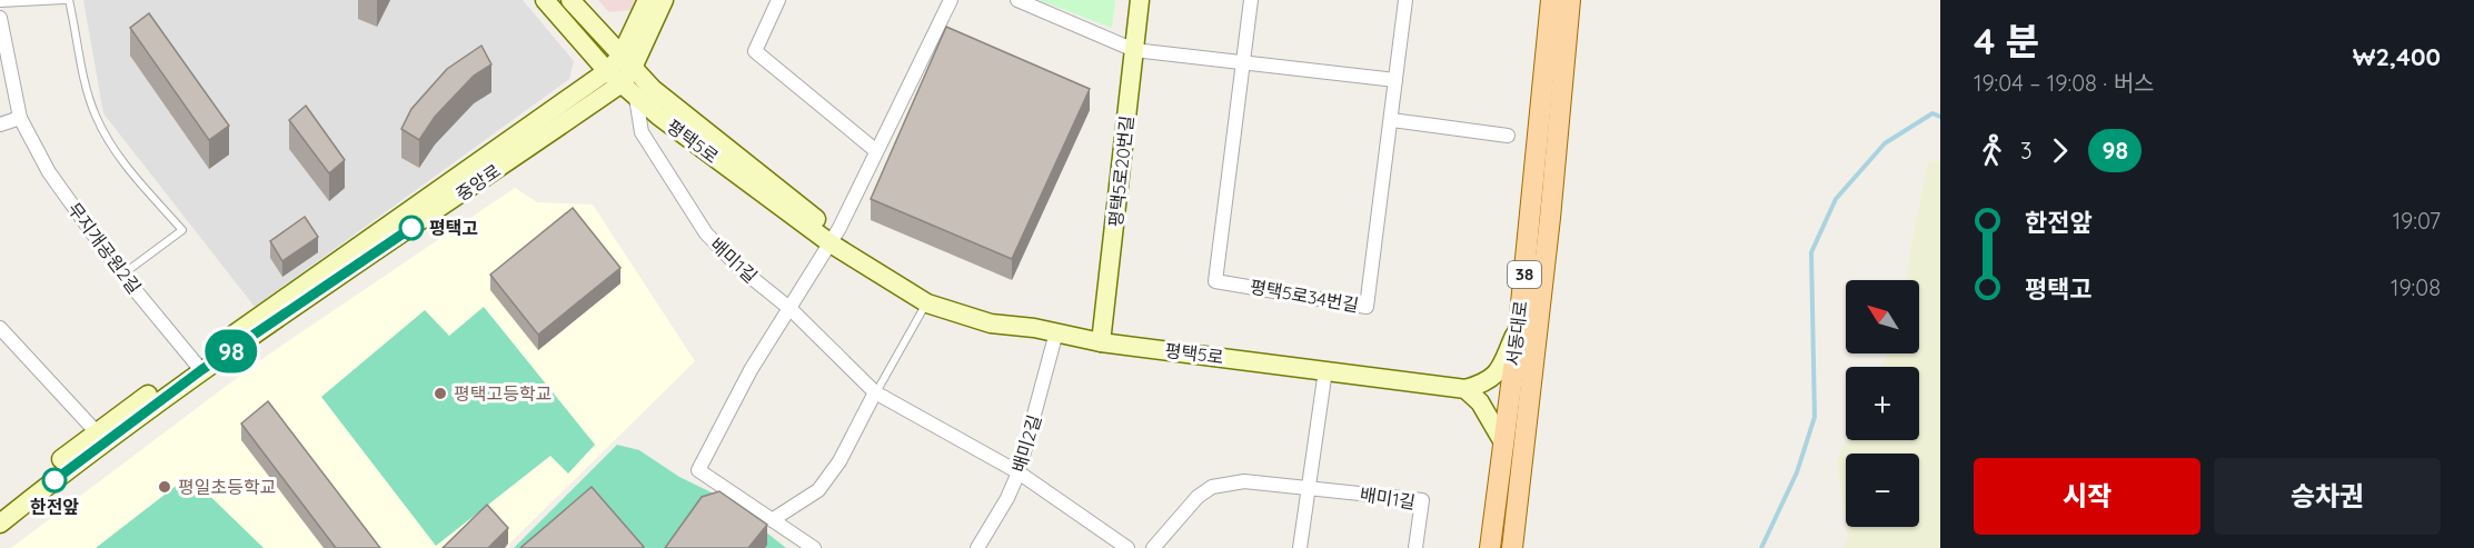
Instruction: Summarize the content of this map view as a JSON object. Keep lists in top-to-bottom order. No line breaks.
{"streets":{"main road":["38","서동대로"],"street":["평택5로","평택5로20번길","중앙로","무지개공원2길","배미1길","평택5로34번길","배미2길"]},"crossings":[["평택5로","평택5로20번길"],["평택5로","중앙로"],["평택5로","배미1길"],["평택5로","배미2길"],["중앙로","무지개공원2길"],["배미1길","배미2길"]],"places":["평택고","평택고등학교","한전앞","평일초등학교"],"lines":["bus line 98"],"north":"top left","page":{"on_map":"98","heading":["4 분","19:04 – 19:08 · 버스","₩2,400"],"legs":["3","98"],"list":[{"name":"한전앞","value":"19:07"},{"name":"평택고","value":"19:08"}],"map_buttons":["+","−"],"buttons":["시작","승차권"]}}
